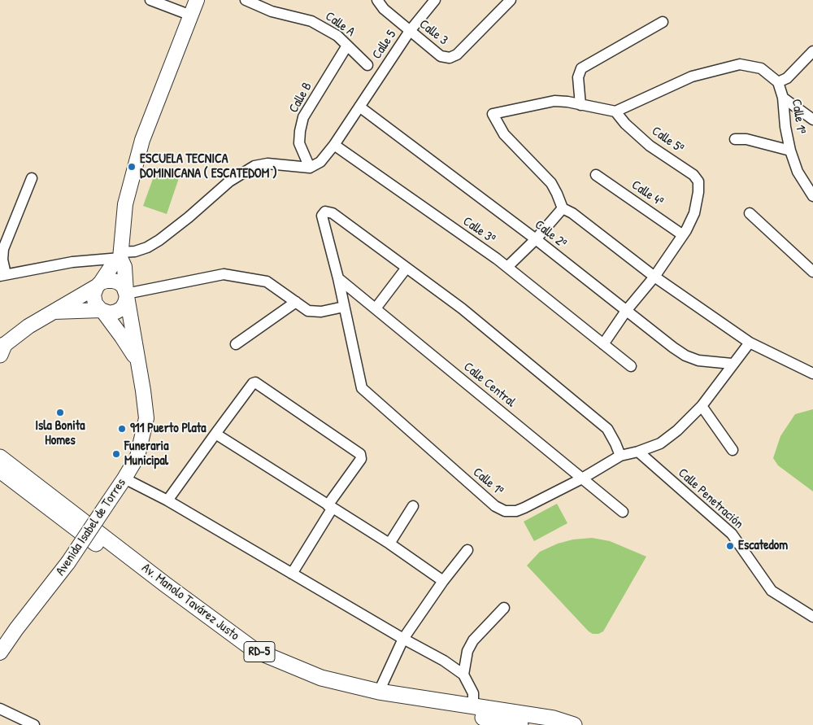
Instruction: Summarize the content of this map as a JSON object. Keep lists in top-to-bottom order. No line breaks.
{"streets":{"main road":["Av. Manolo Tavárez Justo","RD-5"],"street":["Calle A","Calle 3","Calle 5","Calle B","Calle 1ª","Calle 5ª","Calle 4ª","Calle 3ª","Calle 2ª","Calle Central","Calle Penetración","Avenida Isabel de Torres"]},"crossings":[["Calle A","Calle B"],["Calle 3","Calle 5"],["Calle 5","Calle B"],["Calle 5","Calle 3ª"],["Calle 5","Calle 2ª"],["Calle 1ª","Calle 2ª"],["Calle 1ª","Calle Central"],["Calle 1ª","Calle Penetración"],["Calle 5ª","Calle 4ª"]],"places":["ESCUELA TECNICA DOMINICANA ( ESCATEDOM )","Isla Bonita Homes","911 Puerto Plata","Funeraria Municipal","Escatedom"]}
